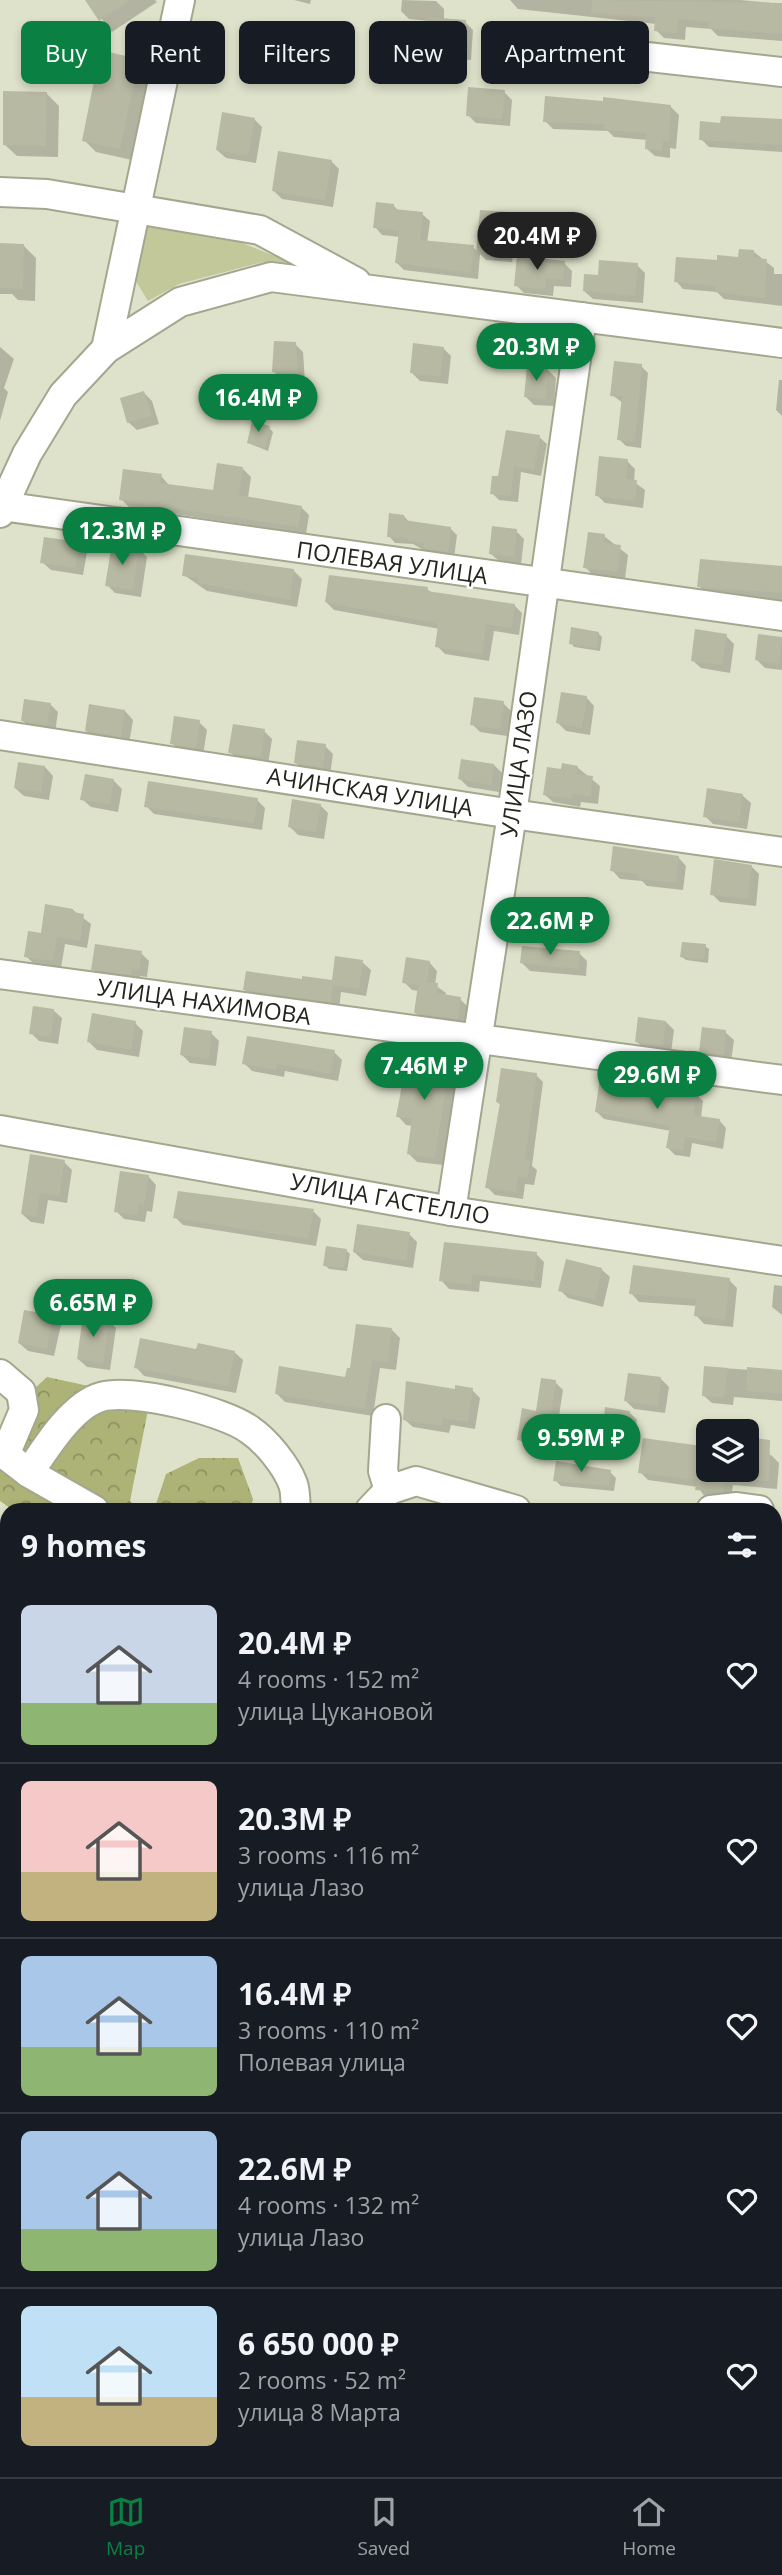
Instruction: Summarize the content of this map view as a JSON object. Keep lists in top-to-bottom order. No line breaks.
{"streets":{"street":["ПОЛЕВАЯ УЛИЦА","УЛИЦА ЛАЗО","АЧИНСКАЯ УЛИЦА","УЛИЦА НАХИМОВА","УЛИЦА ГАСТЕЛЛО"]},"crossings":[["ПОЛЕВАЯ УЛИЦА","УЛИЦА ЛАЗО"],["УЛИЦА ЛАЗО","АЧИНСКАЯ УЛИЦА"],["УЛИЦА ЛАЗО","УЛИЦА НАХИМОВА"],["УЛИЦА ЛАЗО","УЛИЦА ГАСТЕЛЛО"]],"page":{"chip":["Buy","Rent","Filters","New","Apartment"],"price":["20.4M ₽","20.3M ₽","16.4M ₽","12.3M ₽","22.6M ₽","7.46M ₽","29.6M ₽","6.65M ₽","9.59M ₽"],"heading":"9 homes","list":[{"name":"20.4M ₽","note":"4 rooms · 152 m² · улица Цукановой"},{"name":"20.3M ₽","note":"3 rooms · 116 m² · улица Лазо"},{"name":"16.4M ₽","note":"3 rooms · 110 m² · Полевая улица"},{"name":"22.6M ₽","note":"4 rooms · 132 m² · улица Лазо"},{"name":"6 650 000 ₽","note":"2 rooms · 52 m² · улица 8 Марта"}],"tabs":["Map","Saved","Home"]}}
